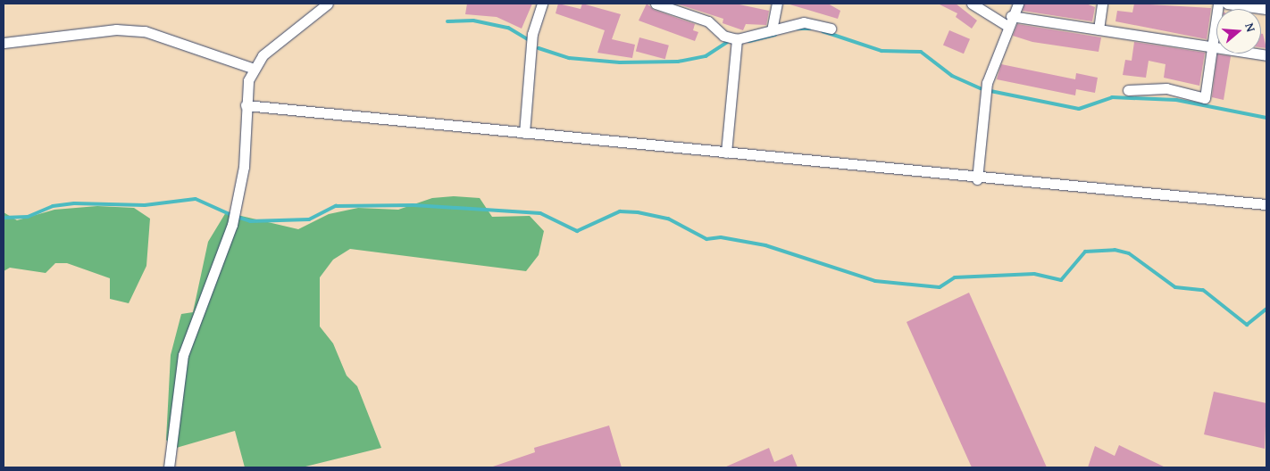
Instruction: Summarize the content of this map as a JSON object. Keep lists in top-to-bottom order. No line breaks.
{"north":"right"}
